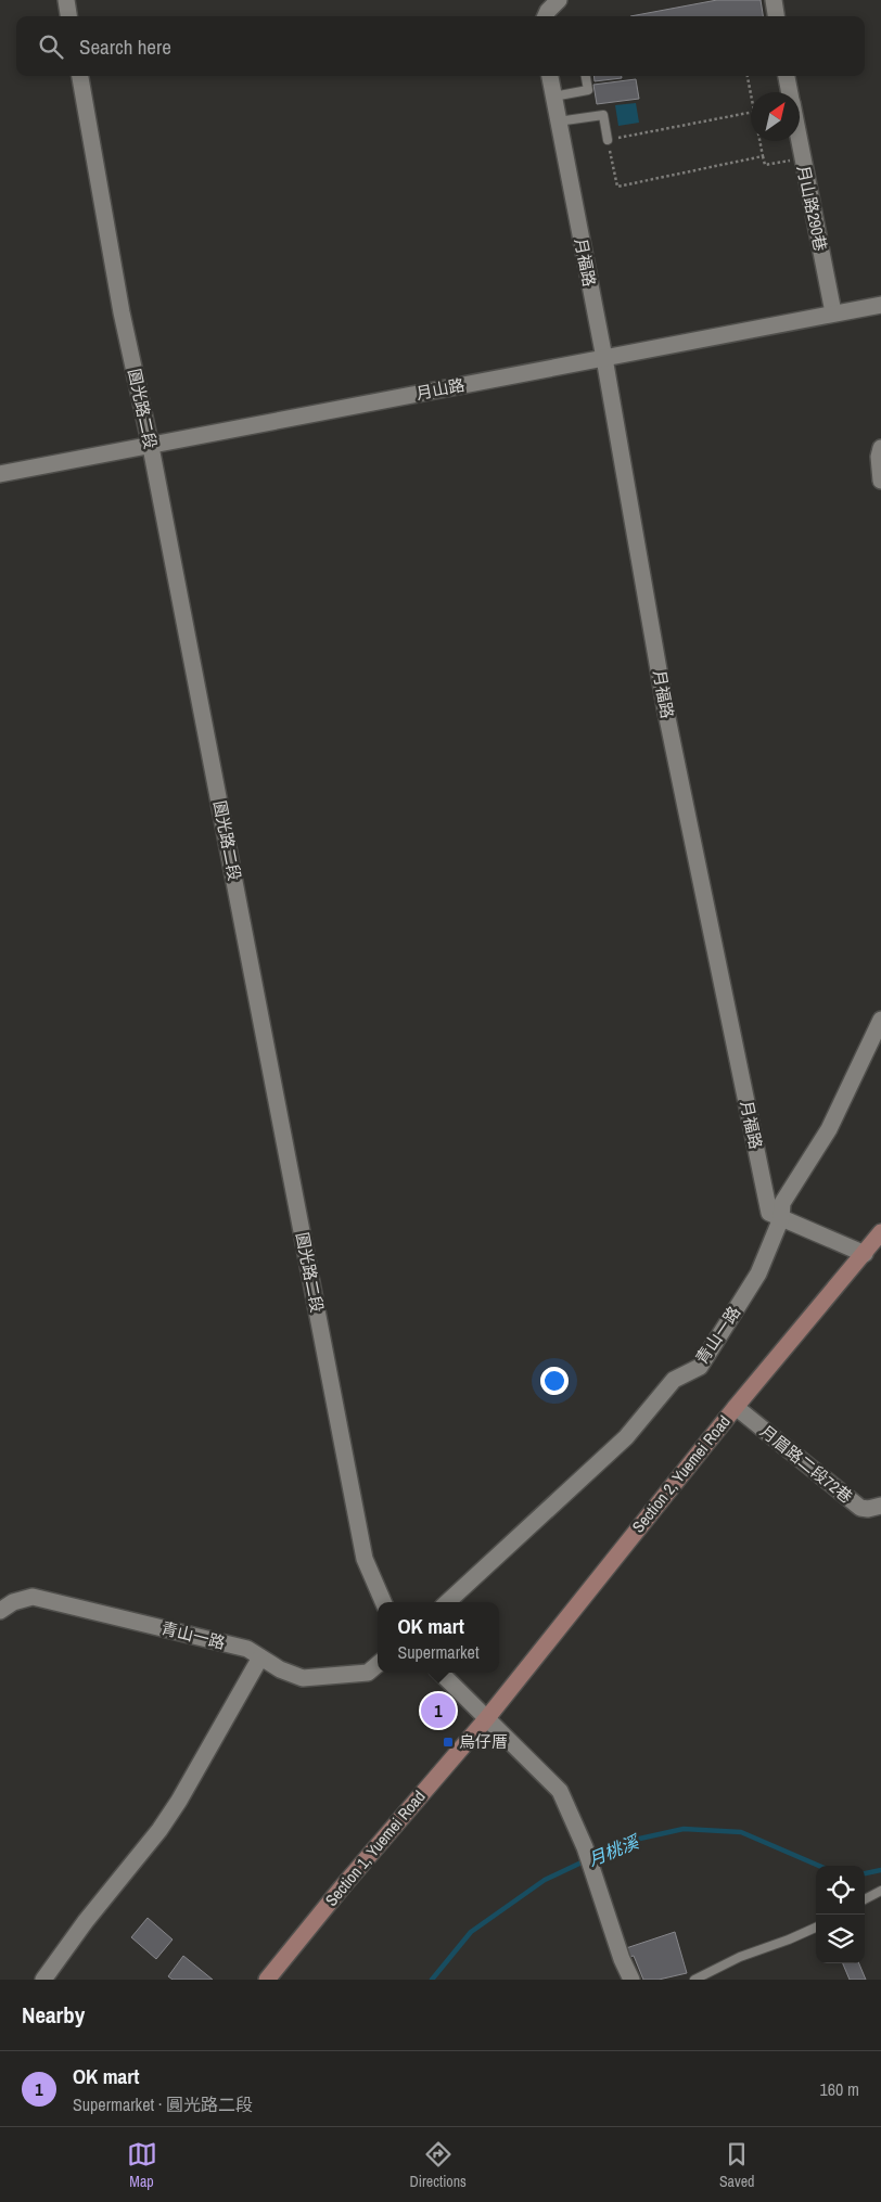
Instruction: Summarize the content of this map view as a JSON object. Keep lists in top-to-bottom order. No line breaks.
{"streets":{"street":["月山路290巷","月福路","月山路","圓光路二段","青山一路","月眉路二段72巷","Section 2, Yuemei Road","Section 1, Yuemei Road"]},"crossings":[["月山路290巷","月山路"],["月福路","月山路"],["月福路","青山一路"],["月福路","Section 2, Yuemei Road"],["月山路","圓光路二段"],["月眉路二段72巷","Section 2, Yuemei Road"],["Section 2, Yuemei Road","Section 1, Yuemei Road"]],"water":["月桃溪"],"places":{"transit":["烏仔厝"]},"north":"top right","page":{"search":"Search here","popup":["OK mart","Supermarket"],"pins":"1","heading":"Nearby","list":[{"mark":"1","name":"OK mart","note":"Supermarket · 圓光路二段","value":"160 m"}],"nav":["Map","Directions","Saved"]}}
